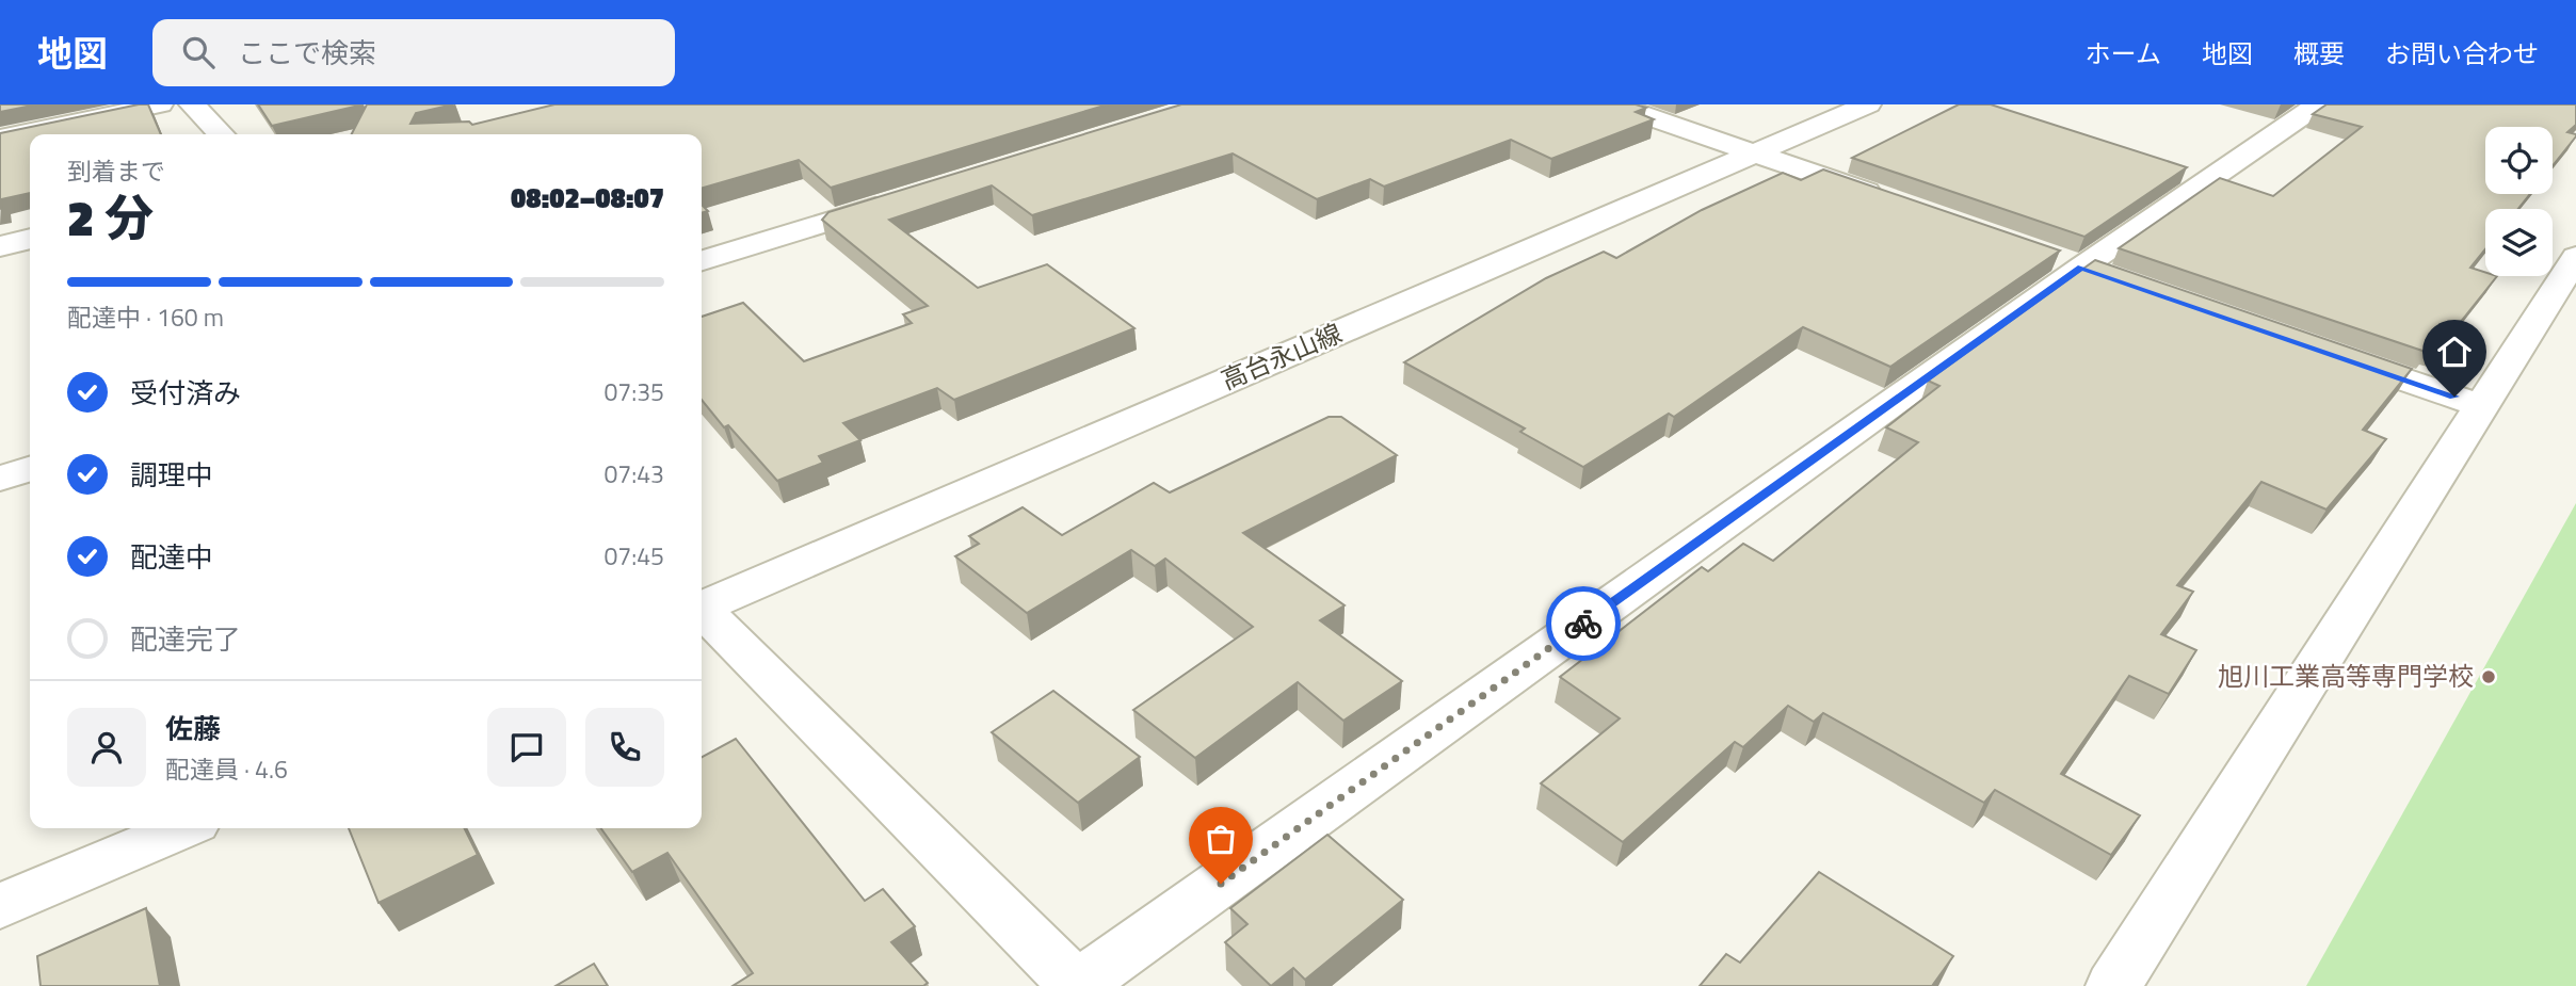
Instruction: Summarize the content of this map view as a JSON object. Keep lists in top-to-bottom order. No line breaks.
{"streets":{"street":["高台永山線"]},"places":["旭川工業高等専門学校"],"page":{"header":"地図","search":"ここで検索","nav":["ホーム","地図","概要","お問い合わせ"],"heading":["2 分","到着まで","08:02–08:07"],"panel":["佐藤","配達員 · 4.6"],"bar":"配達中 · 160 m","list":[["受付済み","07:35"],["調理中","07:43"],["配達中","07:45"],"配達完了"]}}
